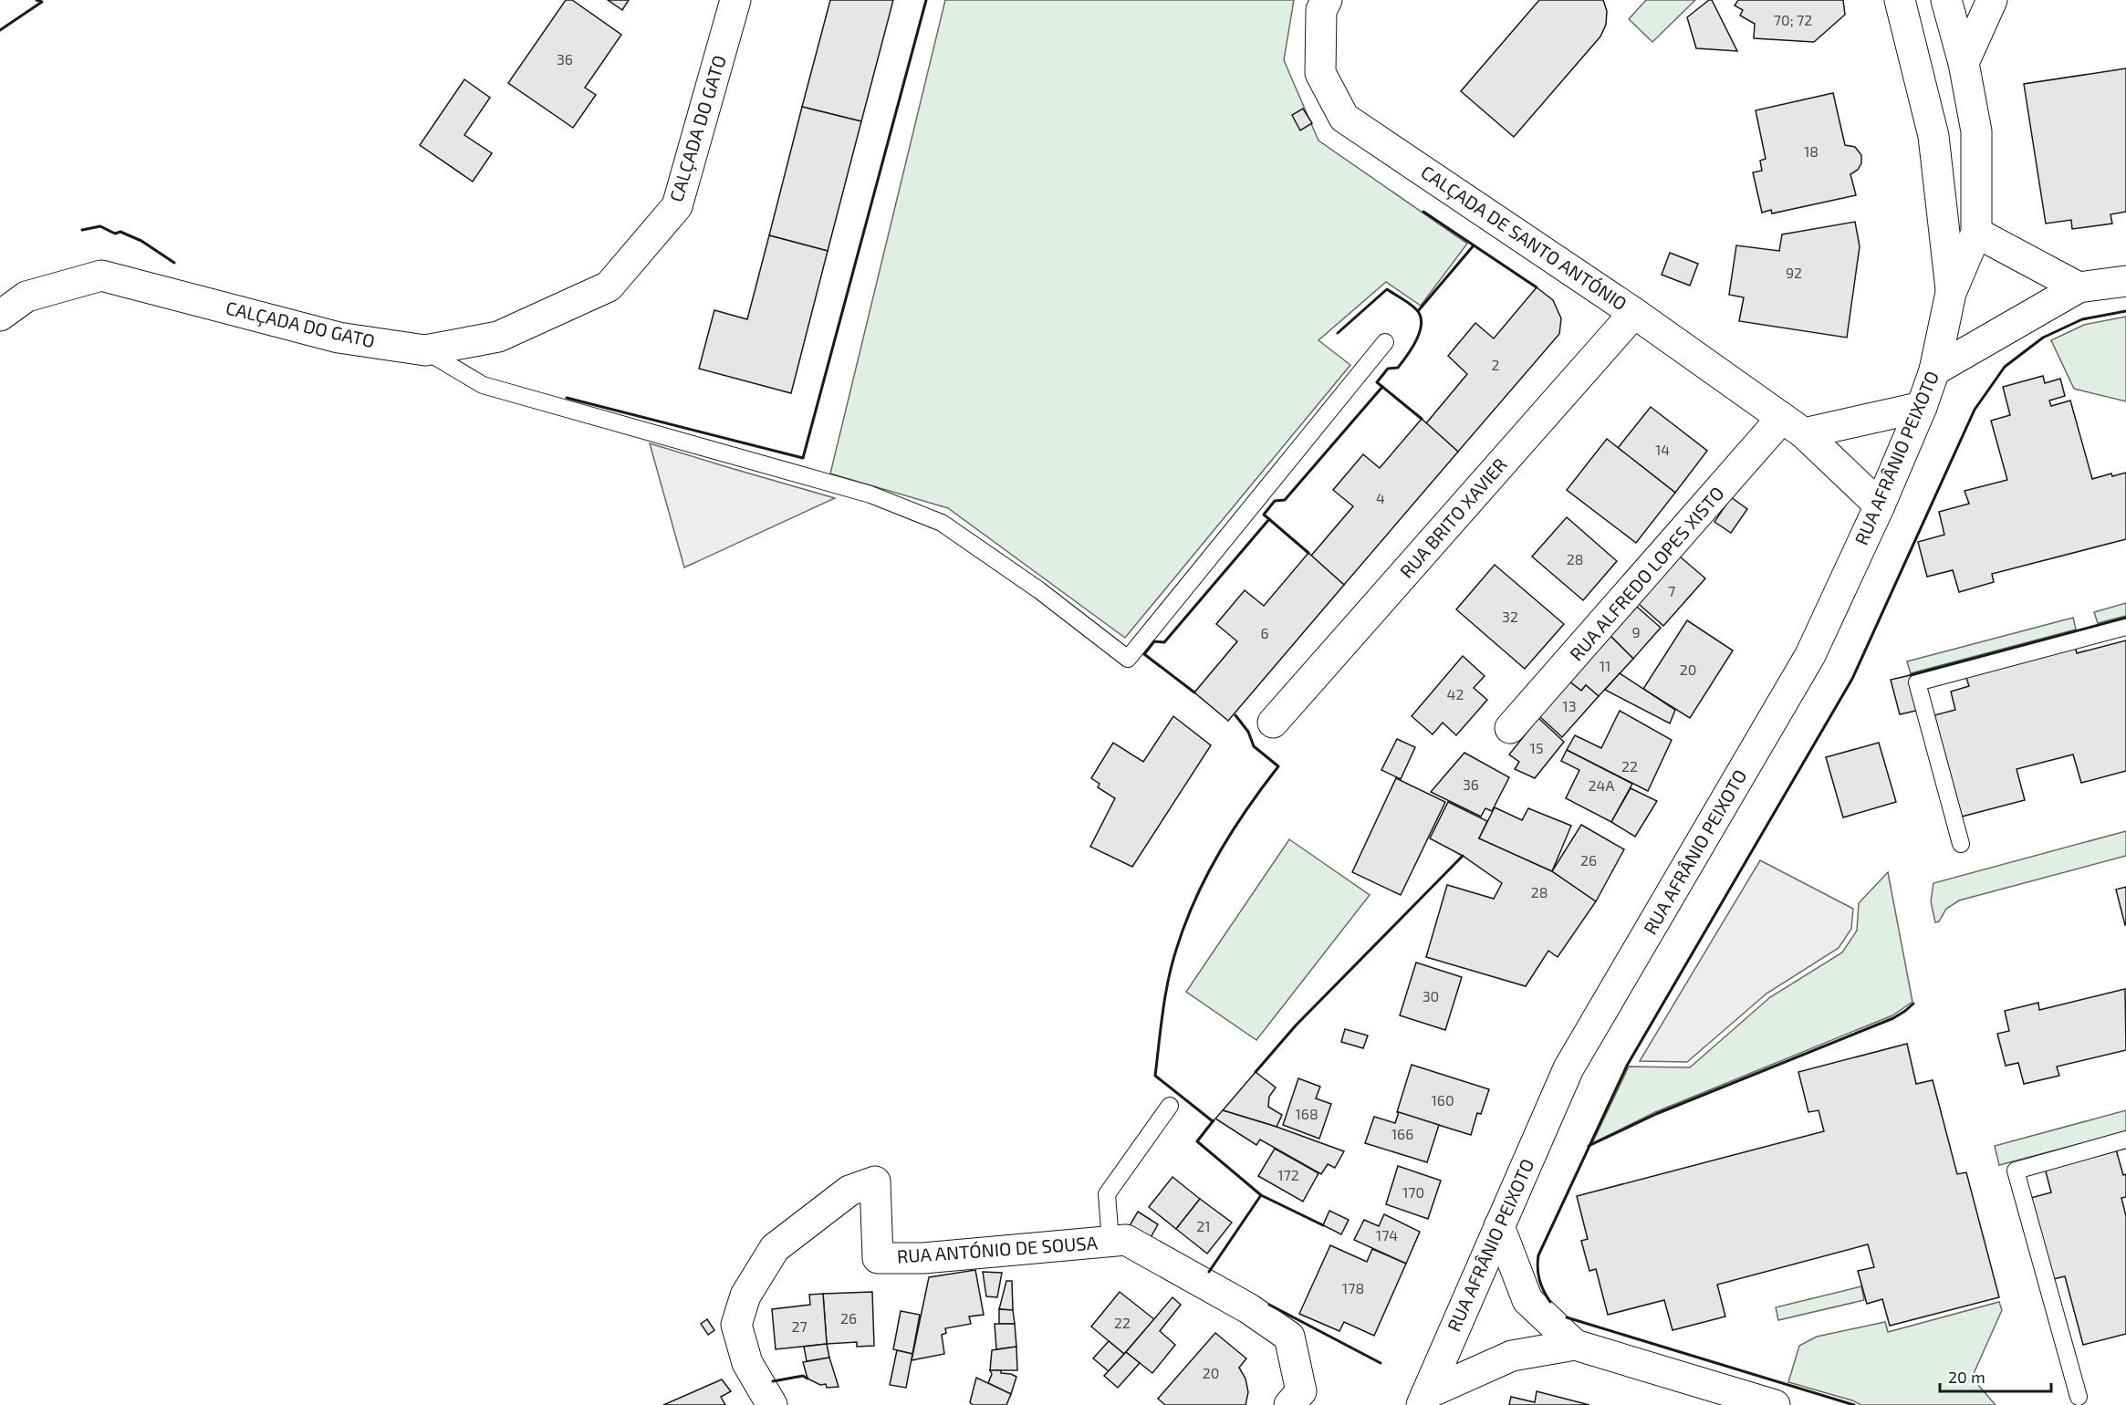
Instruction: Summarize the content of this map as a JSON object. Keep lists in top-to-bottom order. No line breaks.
{"streets":{"street":["CALÇADA DO GATO","CALÇADA DE SANTO ANTÓNIO","RUA AFRÂNIO PEIXOTO","RUA BRITO XAVIER","RUA ALFREDO LOPES XISTO","RUA ANTÓNIO DE SOUSA"]},"crossings":[["CALÇADA DE SANTO ANTÓNIO","RUA AFRÂNIO PEIXOTO"],["CALÇADA DE SANTO ANTÓNIO","RUA BRITO XAVIER"],["CALÇADA DE SANTO ANTÓNIO","RUA ALFREDO LOPES XISTO"]],"house_numbers":["70; 72","36","18","92","2","14","4","28","7","32","9","6","11","20","42","13","15","22","36","24A","26","28","30","160","168","166","172","170","21","174","178","26","22","27","20"],"scale_bar":"20 m"}
